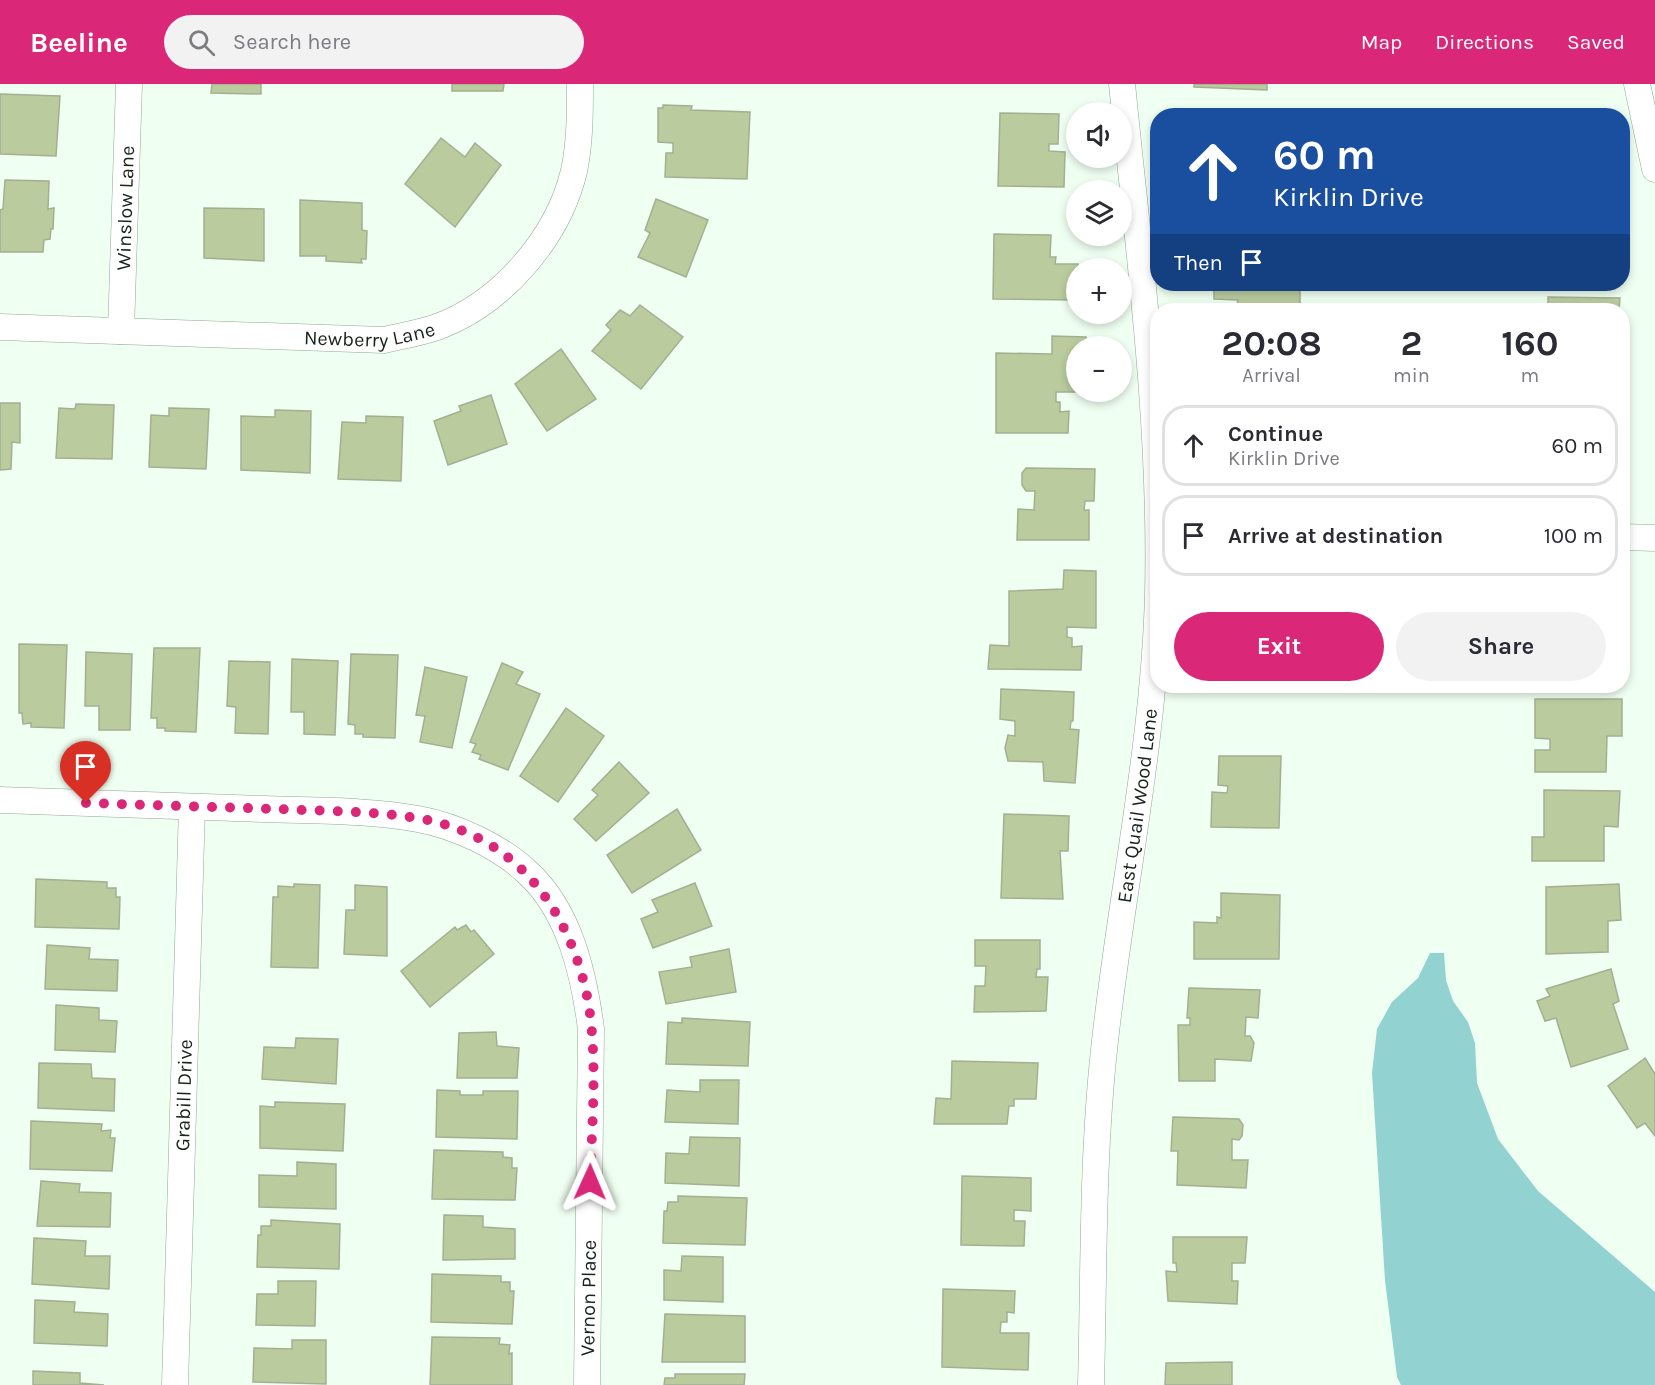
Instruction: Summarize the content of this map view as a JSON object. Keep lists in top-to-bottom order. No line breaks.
{"streets":{"street":["Winslow Lane","Newberry Lane","East Quail Wood Lane","Grabill Drive","Vernon Place"]},"crossings":[["Winslow Lane","Newberry Lane"],["Grabill Drive","Vernon Place"]],"page":{"header":"Beeline","search":"Search here","nav":["Map","Directions","Saved"],"map_buttons":["+","−"],"turn":["60 m","Kirklin Drive"],"then":"Then","eta":["20:08","Arrival","2","min","160","m"],"list":[{"name":"Continue","note":"Kirklin Drive","value":"60 m"},{"name":"Arrive at destination","value":"100 m"}],"buttons":["Exit","Share"]}}
